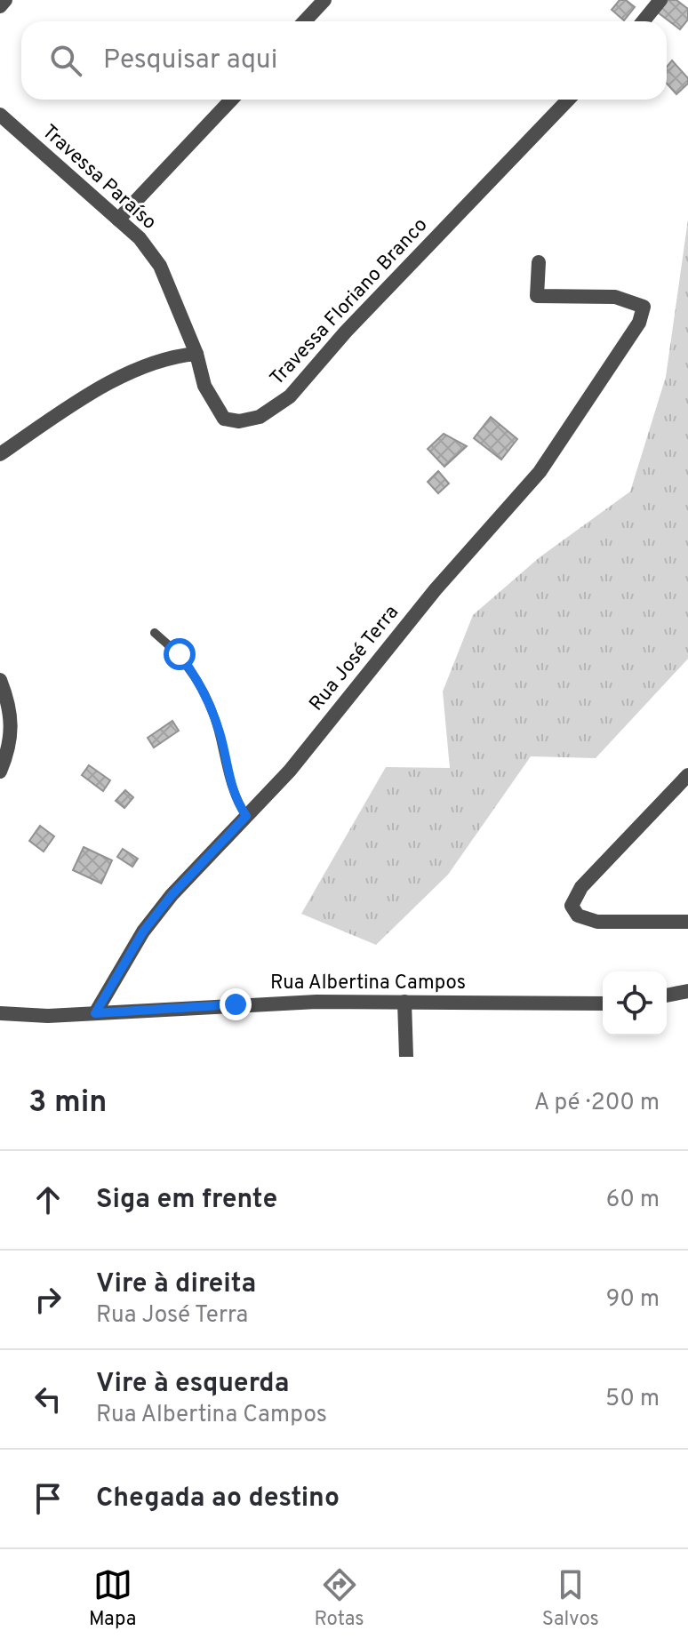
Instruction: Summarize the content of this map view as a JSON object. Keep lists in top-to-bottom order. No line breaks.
{"streets":{"street":["Travessa Paraíso","Travessa Floriano Branco","Rua José Terra","Rua Albertina Campos"]},"crossings":[["Travessa Paraíso","Travessa Floriano Branco"],["Rua José Terra","Rua Albertina Campos"]],"page":{"search":"Pesquisar aqui","heading":["3 min","A pé · 200 m"],"list":[["Siga em frente","60 m"],["Vire à direita","Rua José Terra","90 m"],["Vire à esquerda","Rua Albertina Campos","50 m"],"Chegada ao destino"],"nav":["Mapa","Rotas","Salvos"]}}
